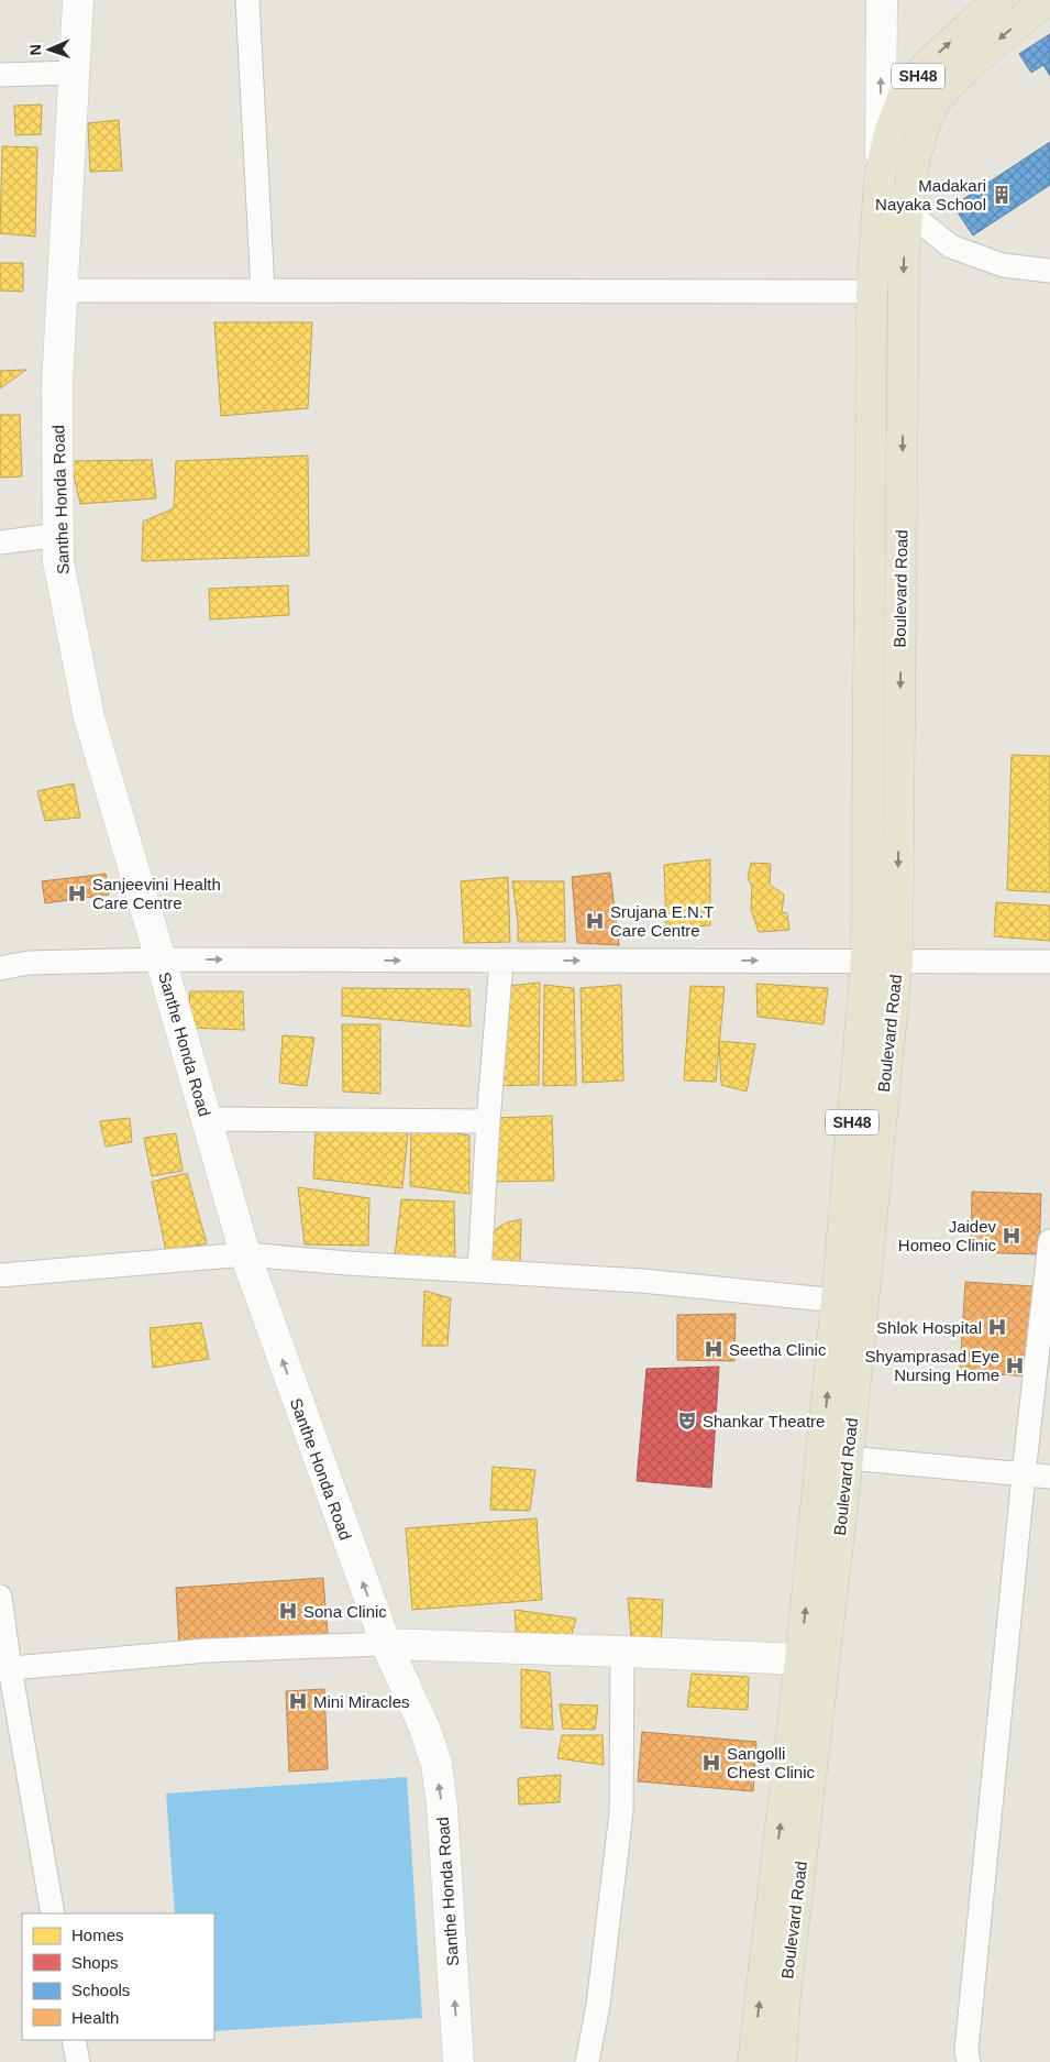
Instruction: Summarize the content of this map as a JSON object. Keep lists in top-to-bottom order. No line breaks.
{"streets":{"main road":["SH48","Santhe Honda Road","Boulevard Road"]},"crossings":[["SH48","Boulevard Road"]],"one_way":["Santhe Honda Road"],"places":{"building":["Madakari Nayaka School"],"hospital":["Sanjeevini Health Care Centre","Srujana E.N.T Care Centre","Jaidev Homeo Clinic","Shlok Hospital","Seetha Clinic","Shyamprasad Eye Nursing Home","Sona Clinic","Mini Miracles","Sangolli Chest Clinic"],"theatre":["Shankar Theatre"]},"legend":["Homes","Shops","Schools","Health"],"north":"left"}
